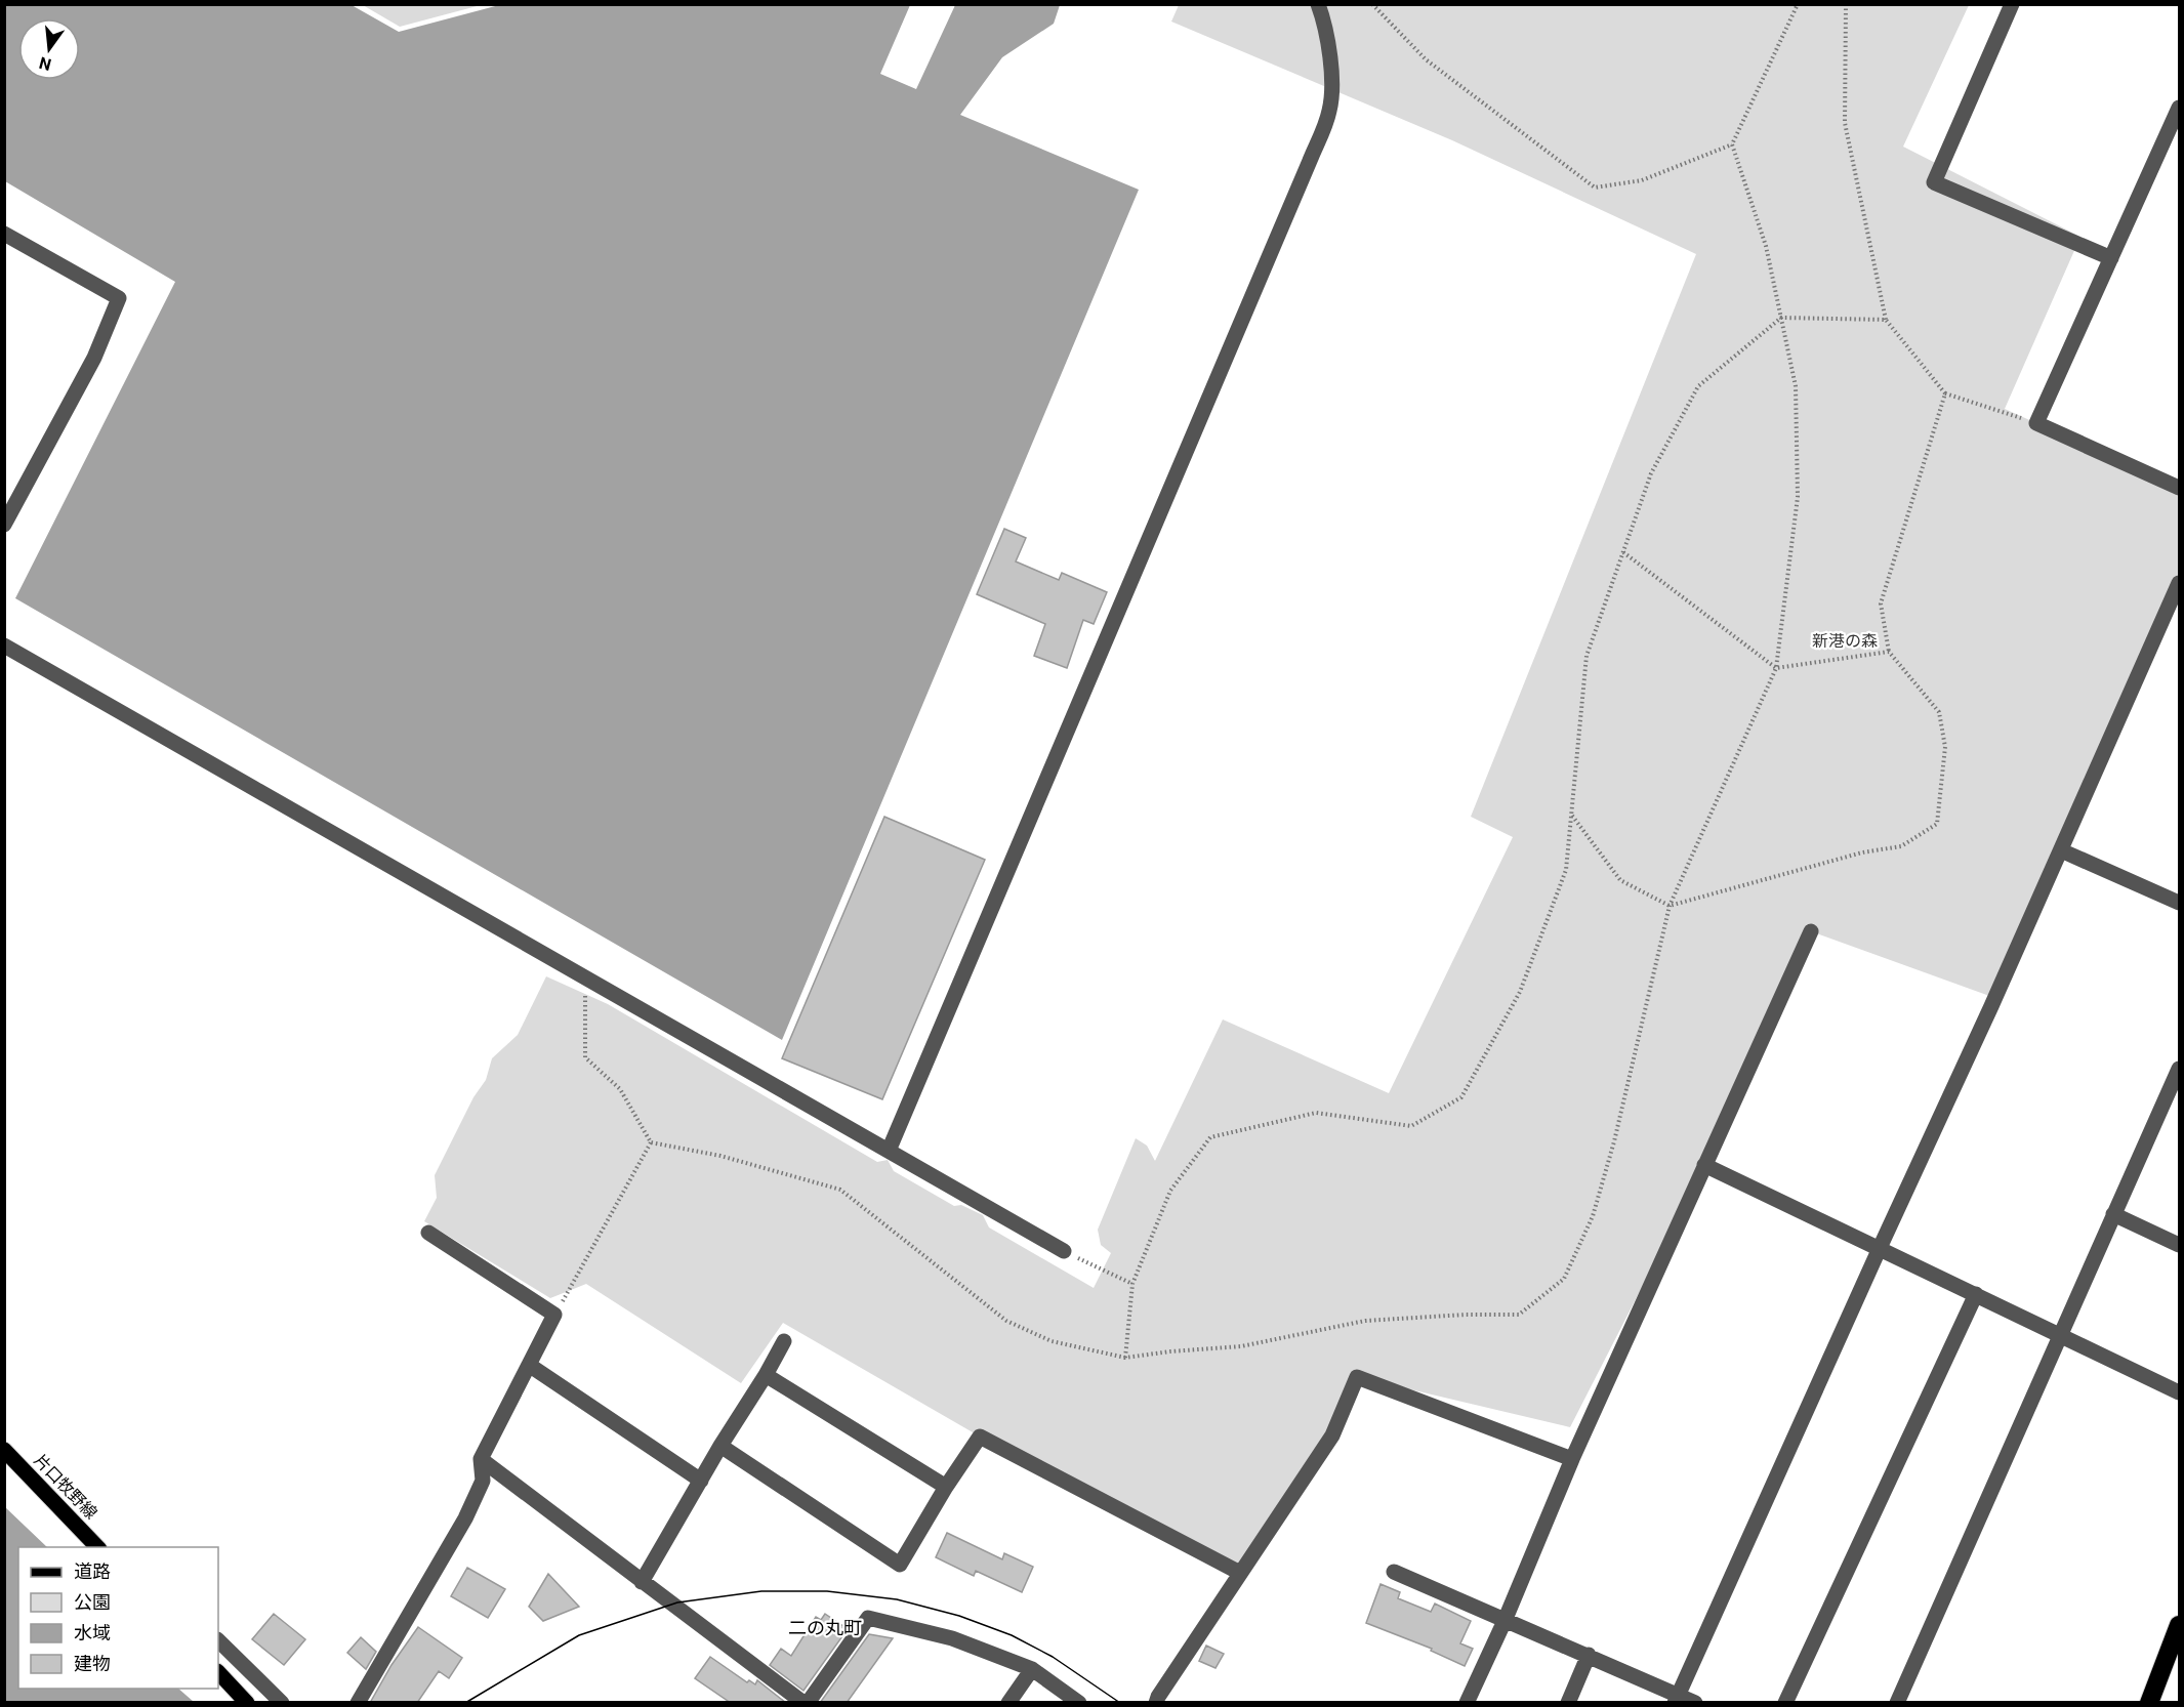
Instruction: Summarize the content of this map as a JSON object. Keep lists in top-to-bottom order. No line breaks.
{"streets":{"main road":["片口牧野線"]},"districts":["二の丸町"],"parks":["新港の森"],"legend":["道路","公園","水域","建物"],"north":"bottom"}
